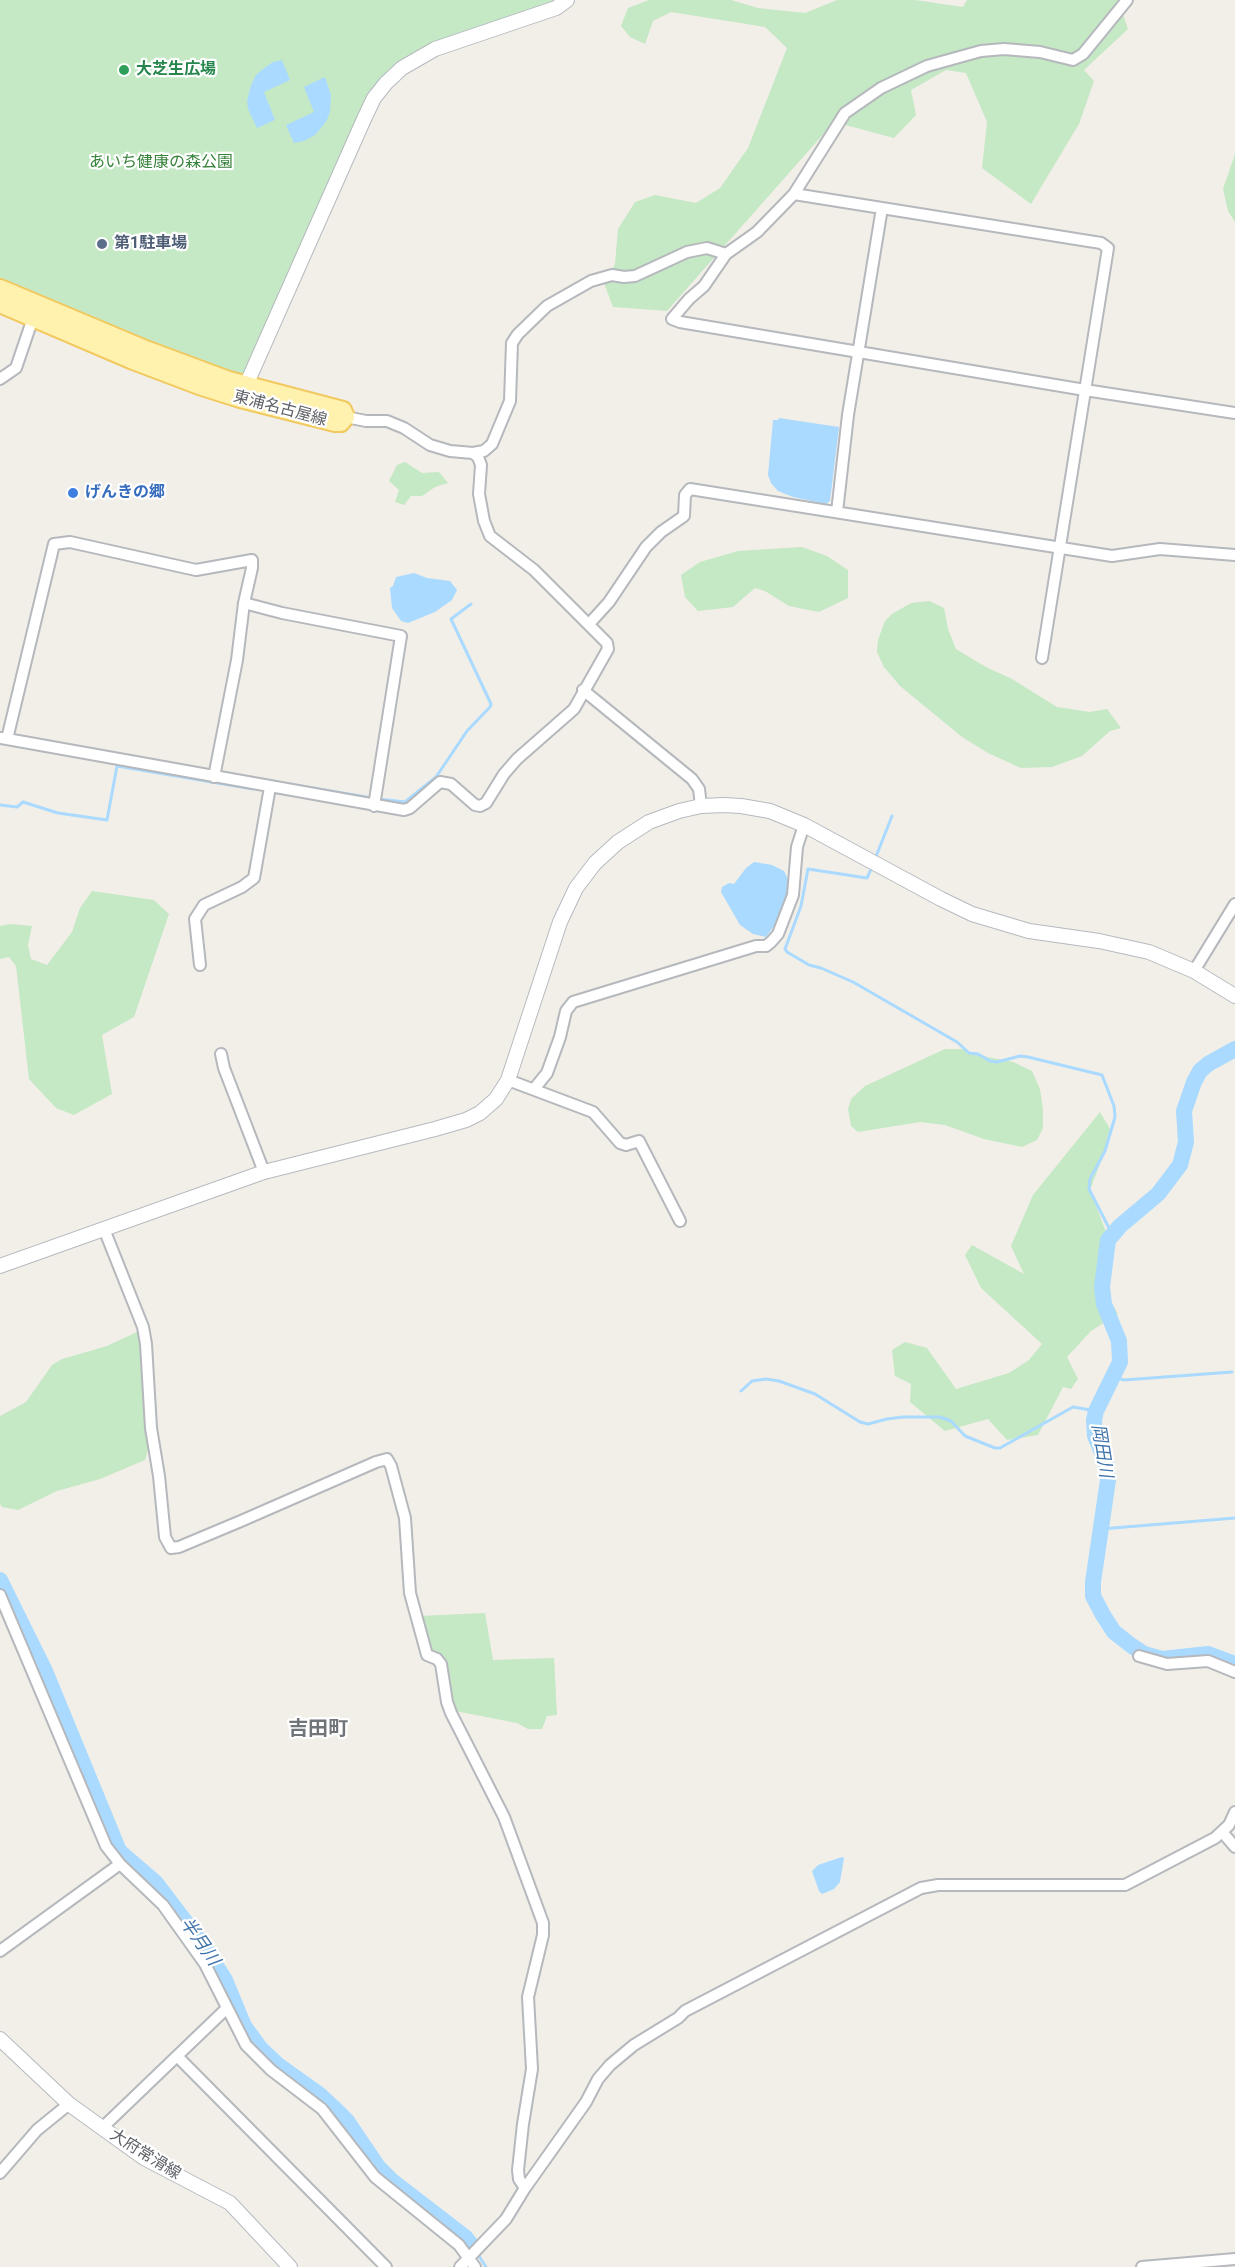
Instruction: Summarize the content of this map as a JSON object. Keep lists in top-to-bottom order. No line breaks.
{"streets":{"main road":["東浦名古屋線"],"street":["大府常滑線"]},"districts":["吉田町"],"water":["岡田川","半月川"],"parks":["あいち健康の森公園"],"places":["大芝生広場","第1駐車場","げんきの郷"]}
